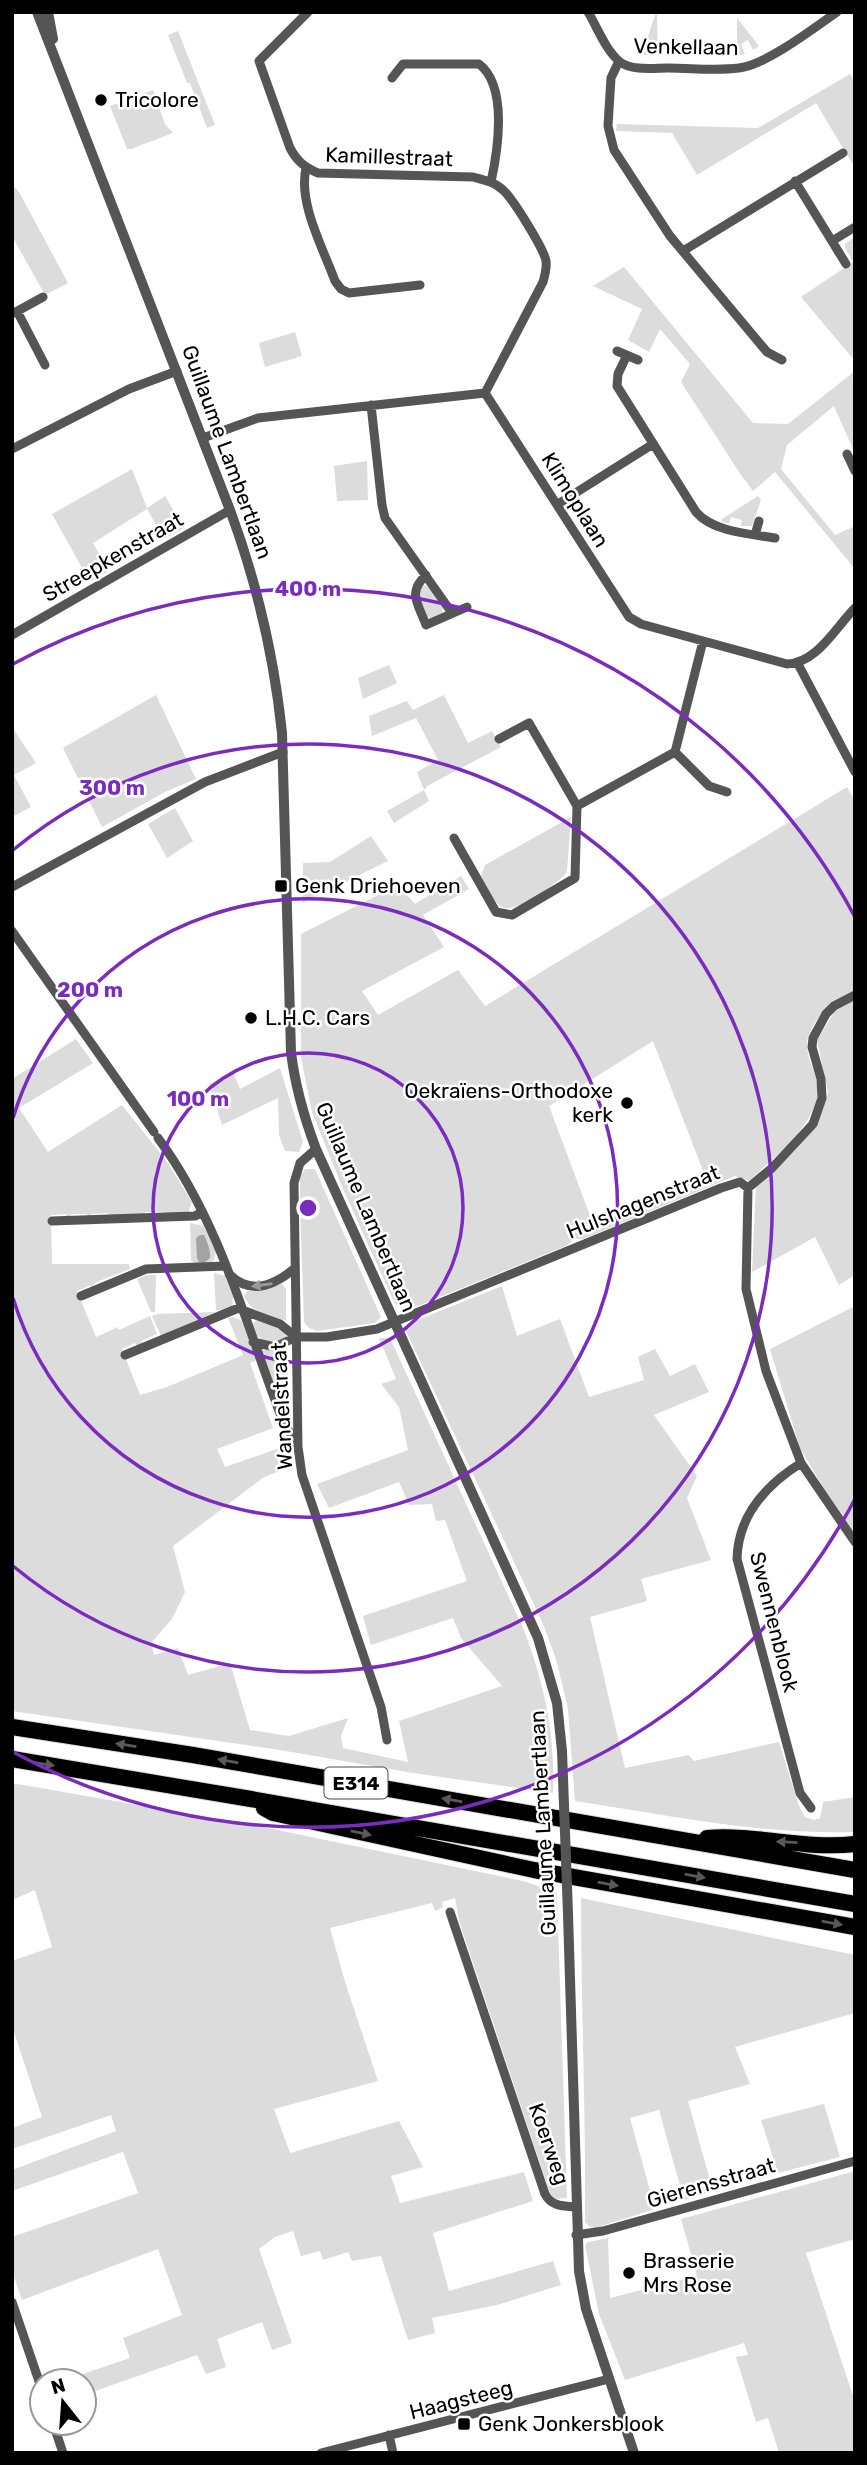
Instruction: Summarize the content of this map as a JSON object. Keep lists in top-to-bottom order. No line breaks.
{"streets":{"highway":["E314"],"street":["Venkellaan","Kamillestraat","Guillaume Lambertlaan","Klimoplaan","Streepkenstraat","Hulshagenstraat","Wandelstraat","Swennenblook","Koerweg","Gierensstraat","Haagsteeg"]},"crossings":[["Guillaume Lambertlaan","Streepkenstraat"],["Guillaume Lambertlaan","Hulshagenstraat"],["Guillaume Lambertlaan","Wandelstraat"],["Guillaume Lambertlaan","Koerweg"],["Hulshagenstraat","Swennenblook"],["Koerweg","Gierensstraat"],["Koerweg","Haagsteeg"]],"places":{"other":["Tricolore","L.H.C. Cars","Oekraïens-Orthodoxe kerk","Brasserie Mrs Rose"],"transit":["Genk Driehoeven","Genk Jonkersblook"]},"north":"top","rings":["400 m","300 m","200 m","100 m"]}
